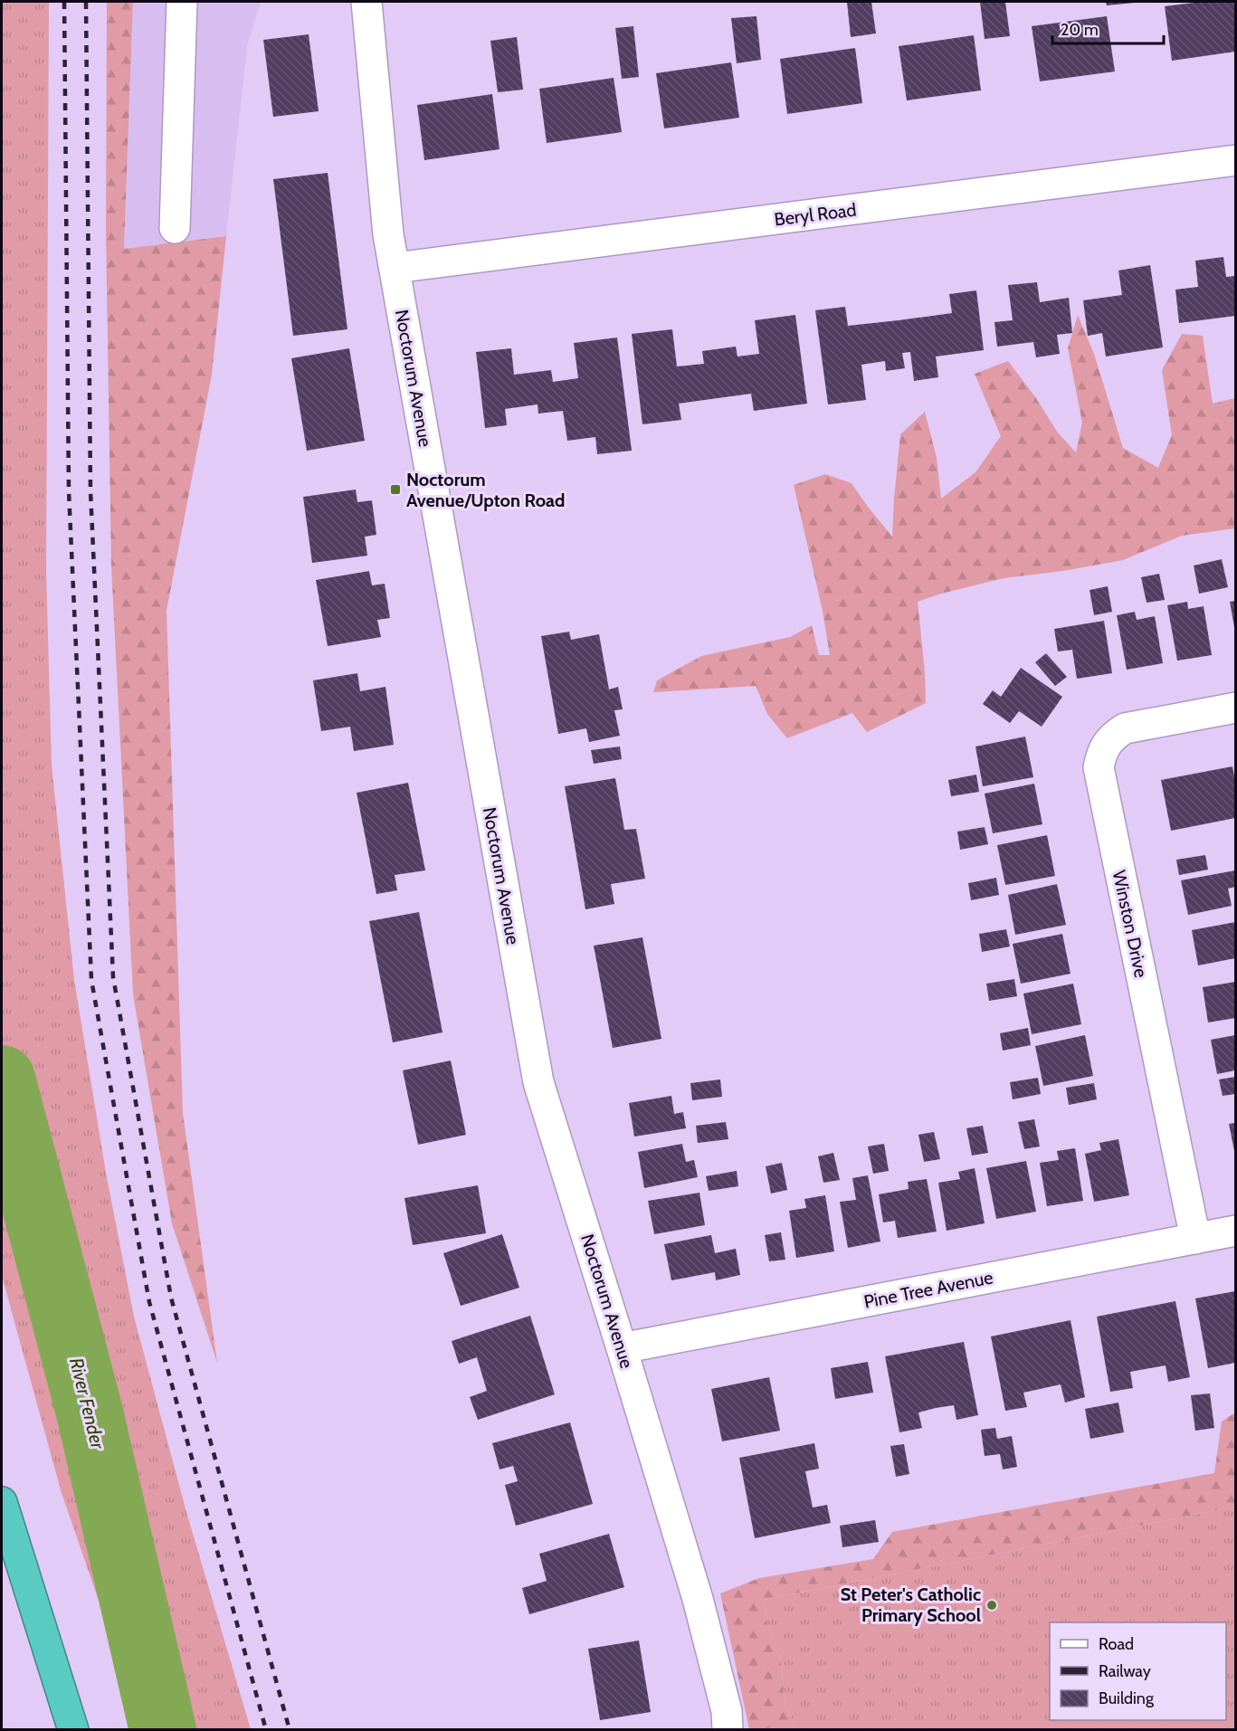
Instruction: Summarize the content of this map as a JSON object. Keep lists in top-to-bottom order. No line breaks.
{"streets":{"street":["Beryl Road","Noctorum Avenue","Winston Drive","Pine Tree Avenue"]},"crossings":[["Beryl Road","Noctorum Avenue"],["Noctorum Avenue","Pine Tree Avenue"],["Winston Drive","Pine Tree Avenue"]],"water":["River Fender"],"places":{"transit":["Noctorum Avenue/Upton Road"],"other":["St Peter's Catholic Primary School"]},"legend":["Road","Railway","Building"],"scale_bar":"20 m"}
